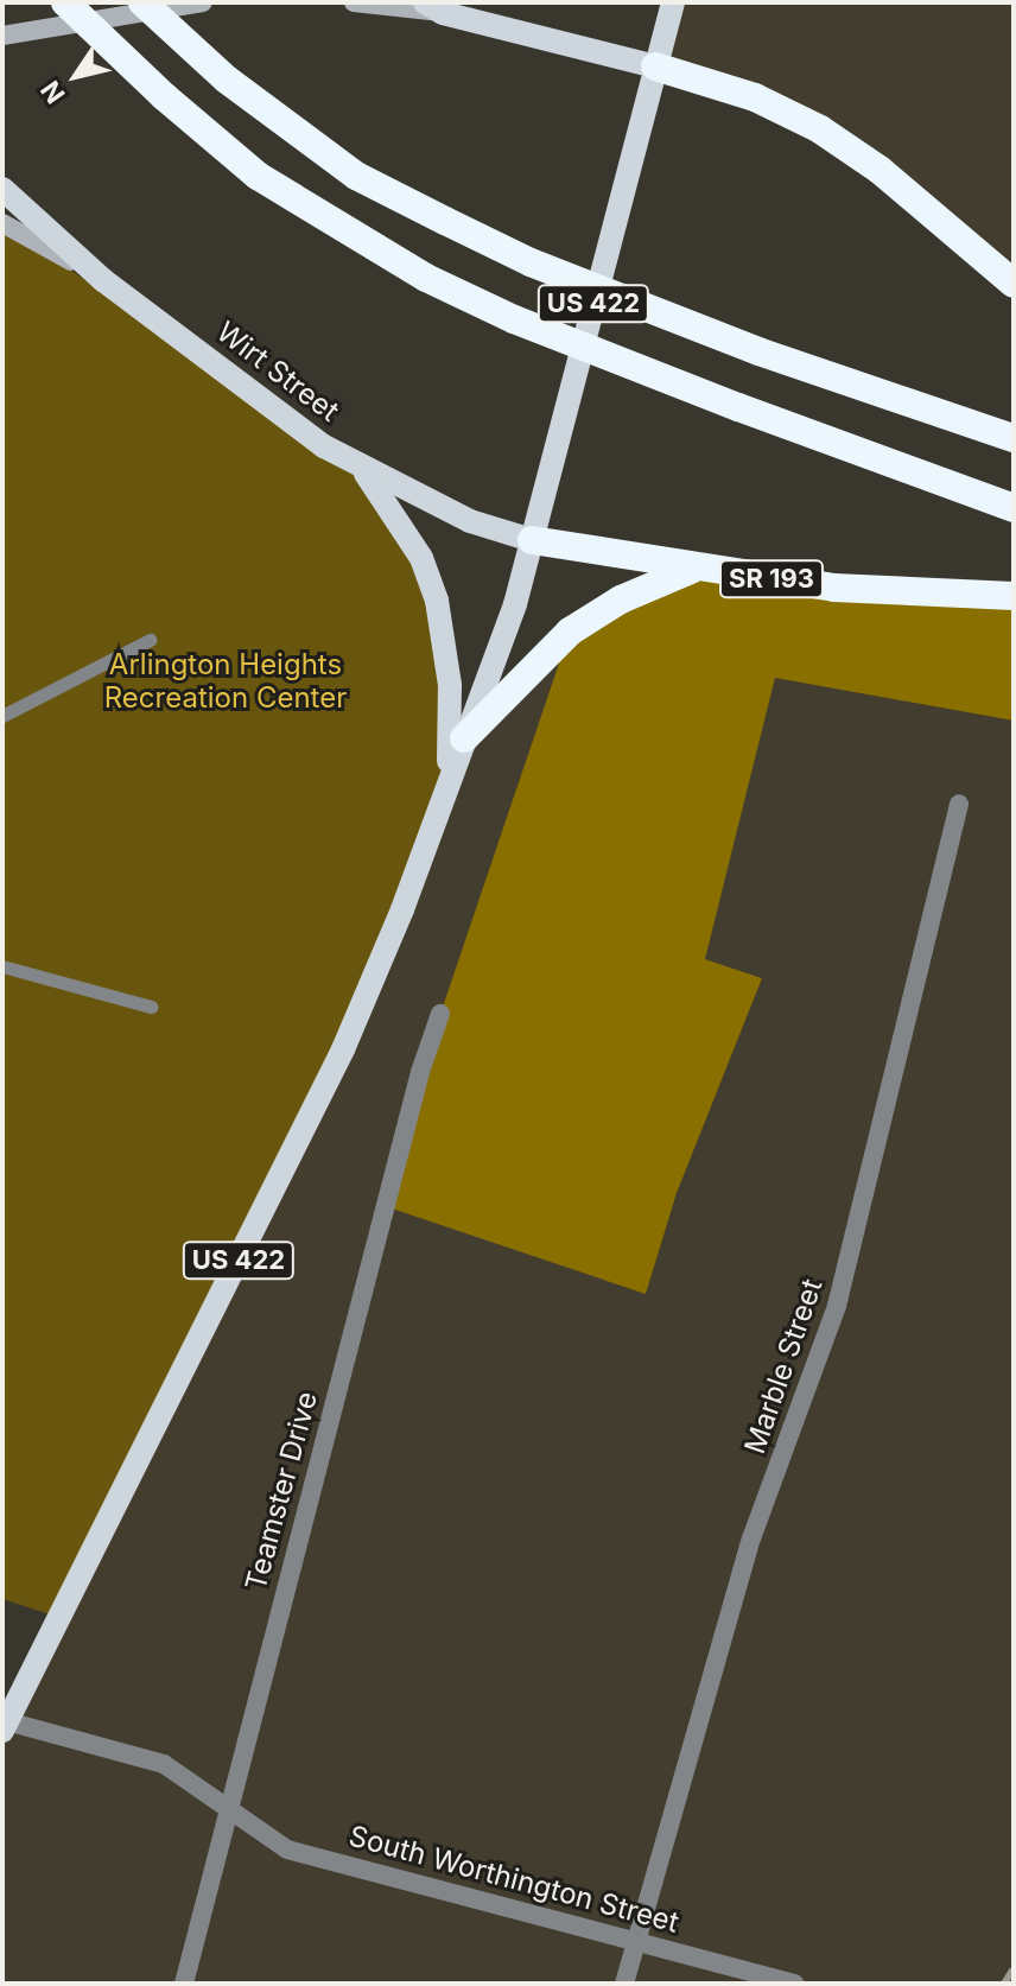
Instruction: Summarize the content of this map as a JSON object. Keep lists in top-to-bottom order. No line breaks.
{"streets":{"highway":["SR 193"],"main road":["US 422","Wirt Street"],"street":["Marble Street","Teamster Drive","South Worthington Street"]},"crossings":[["US 422","Wirt Street"],["US 422","SR 193"],["US 422","South Worthington Street"],["Wirt Street","SR 193"],["Marble Street","South Worthington Street"],["Teamster Drive","South Worthington Street"]],"parks":["Arlington Heights Recreation Center"],"north":"bottom left"}
